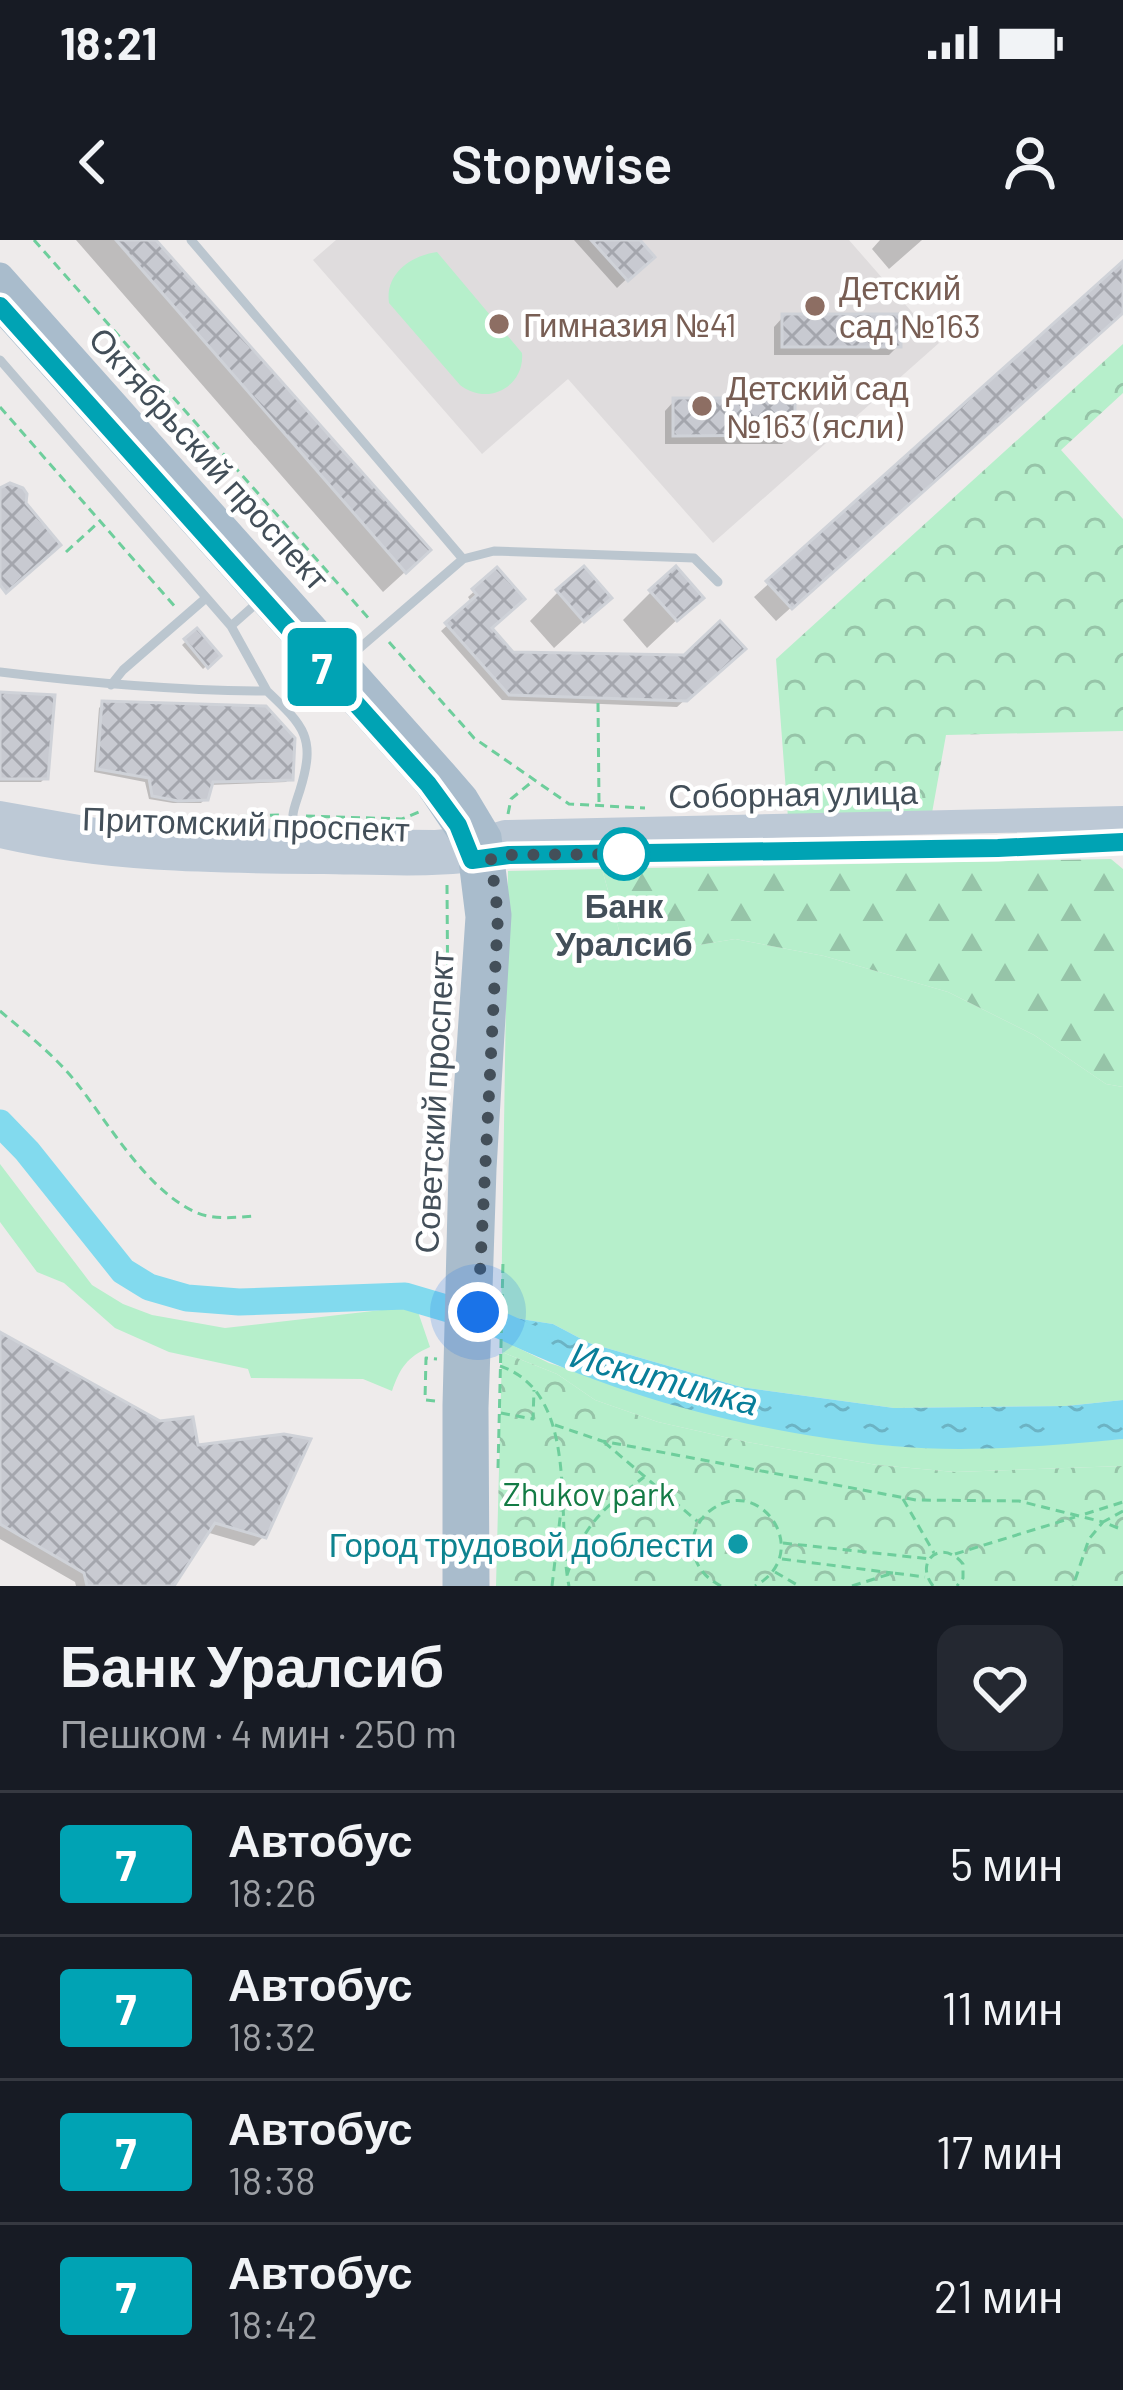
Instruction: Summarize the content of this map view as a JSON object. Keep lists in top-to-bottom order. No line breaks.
{"streets":{"main road":["Октябрьский проспект","Соборная улица","Притомский проспект","Советский проспект"]},"crossings":[["Октябрьский проспект","Соборная улица"],["Октябрьский проспект","Притомский проспект"],["Октябрьский проспект","Советский проспект"],["Соборная улица","Притомский проспект"],["Соборная улица","Советский проспект"],["Притомский проспект","Советский проспект"]],"water":["Искитимка"],"parks":["Zhukov park"],"places":["Детский сад №163","Гимназия №41","Детский сад №163 (ясли)","Банк Уралсиб","Город трудовой доблести"],"lines":["bus line 7"],"page":{"status":"18:21","header":"Stopwise","on_map":"7","heading":["Банк Уралсиб","Пешком · 4 мин · 250 m"],"list":[{"mark":"7","name":"Автобус","note":"18:26","value":"5 мин"},{"mark":"7","name":"Автобус","note":"18:32","value":"11 мин"},{"mark":"7","name":"Автобус","note":"18:38","value":"17 мин"},{"mark":"7","name":"Автобус","note":"18:42","value":"21 мин"}]}}
